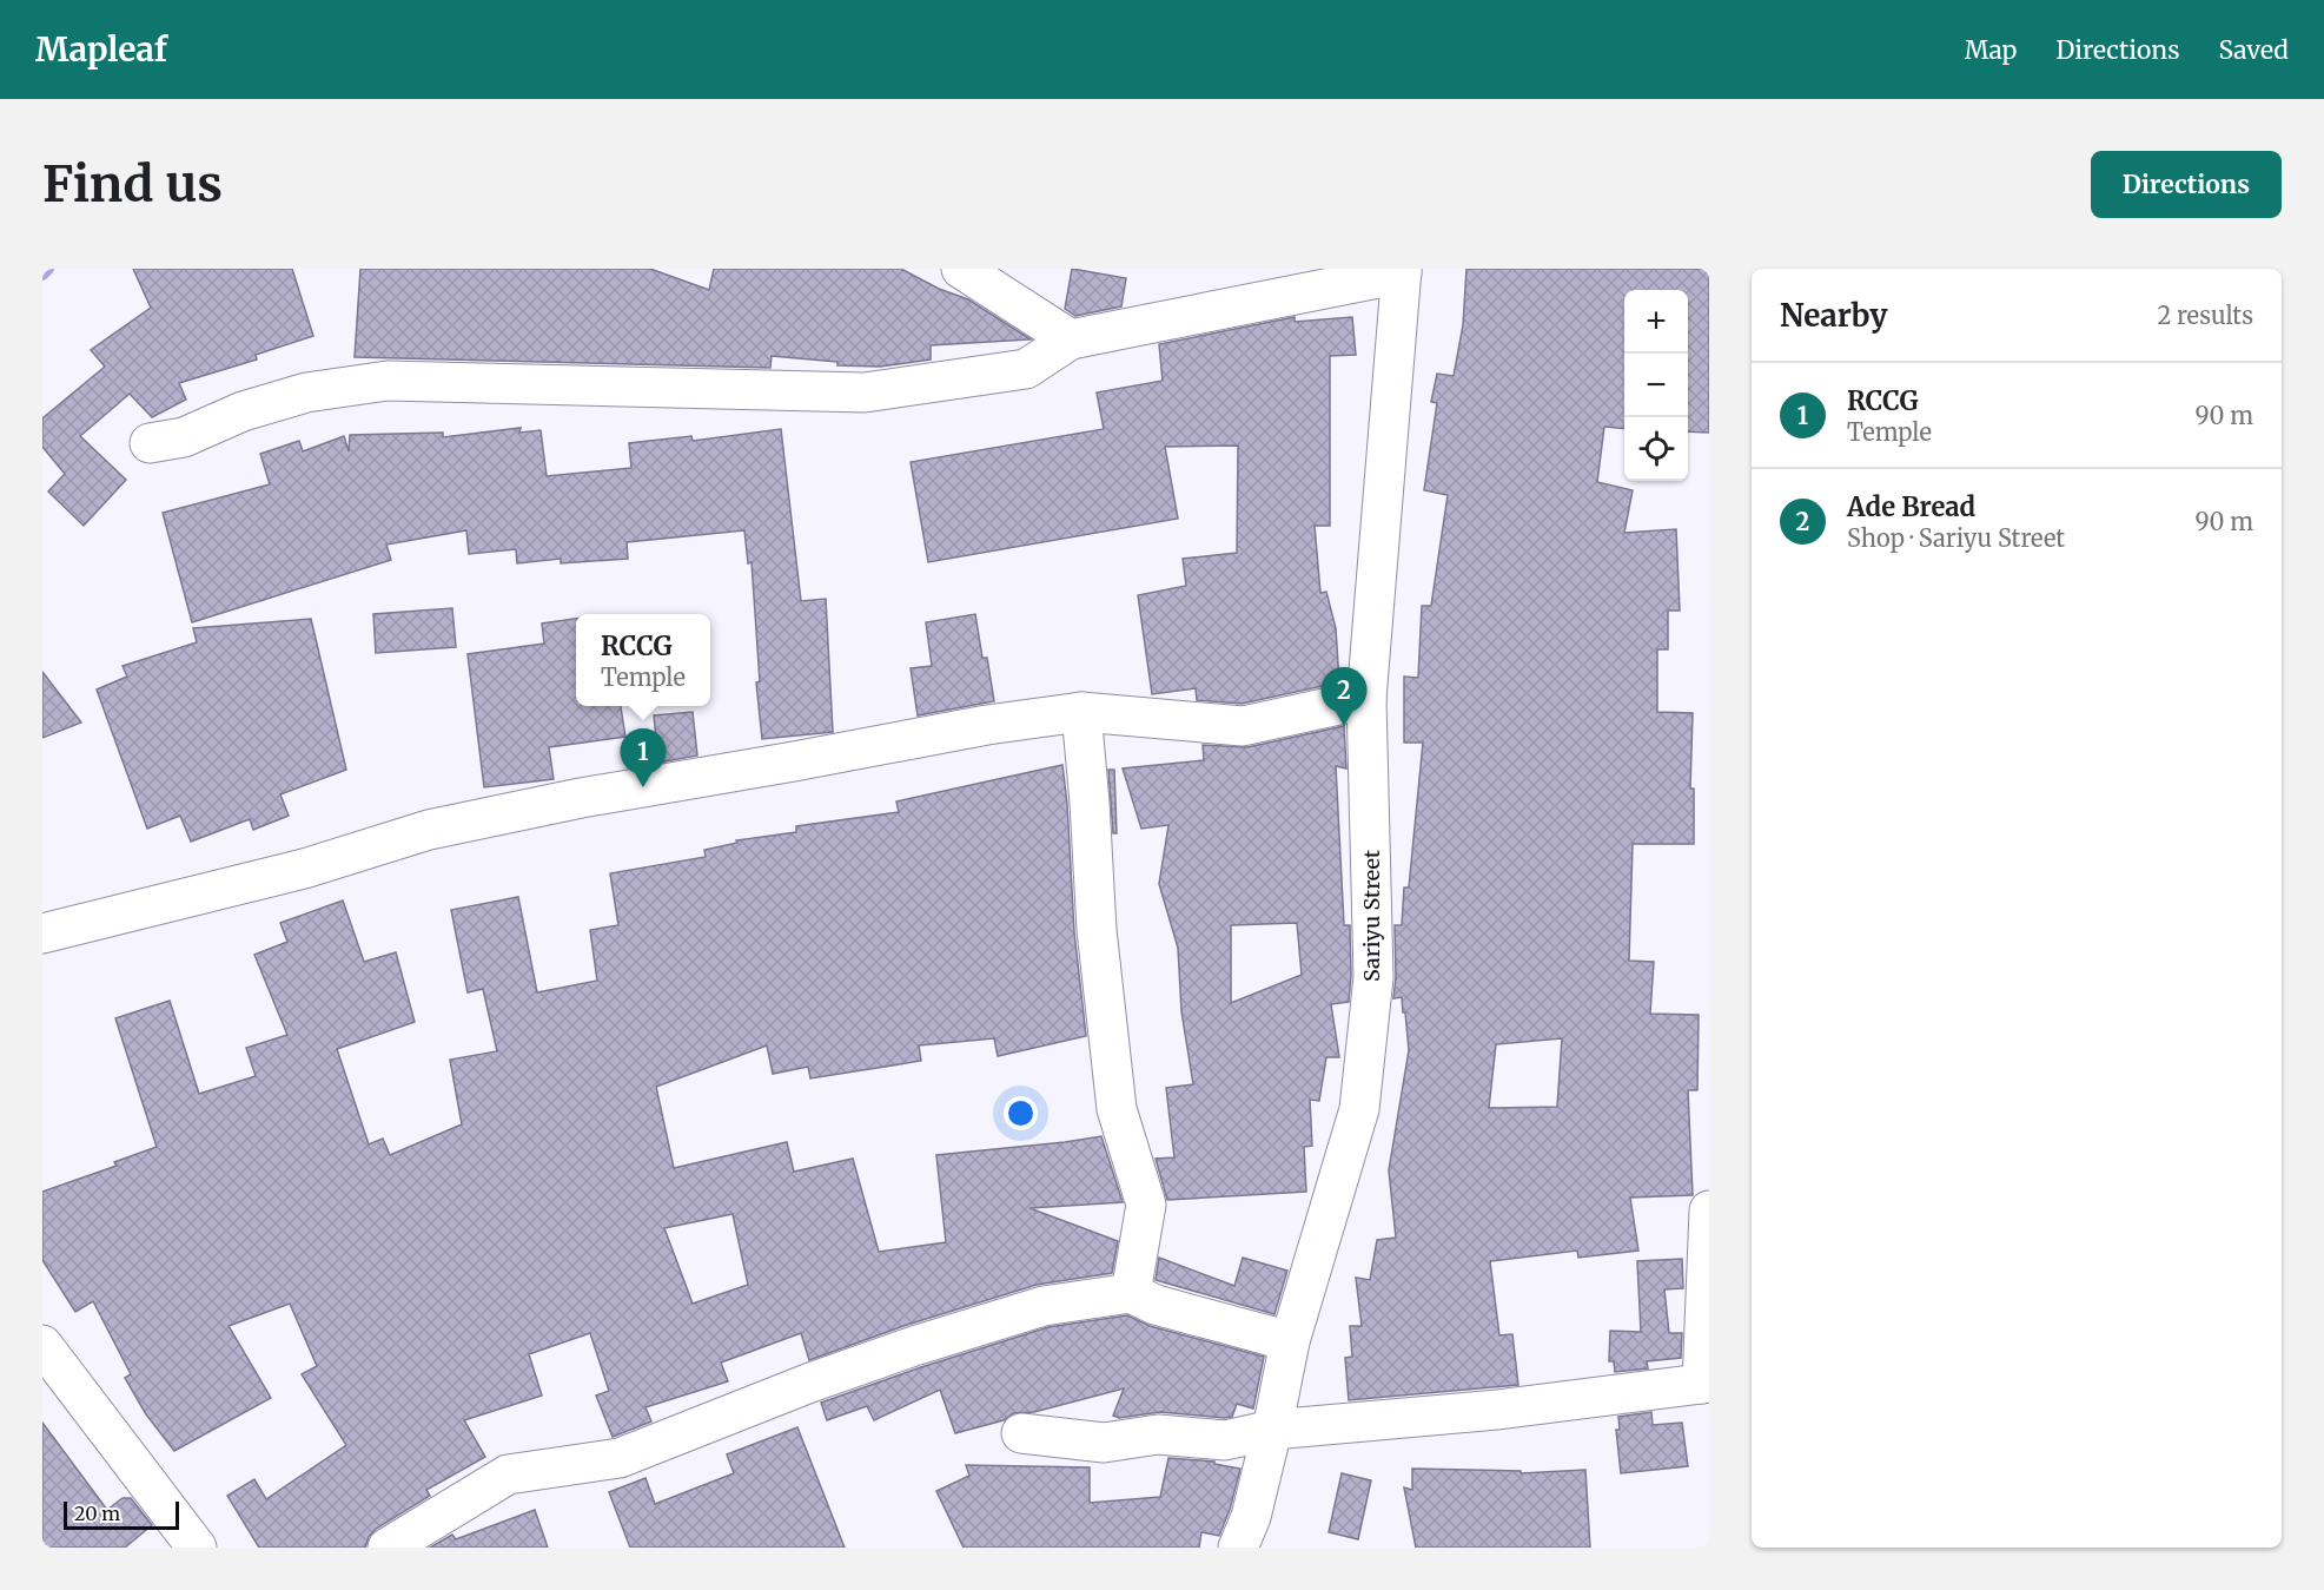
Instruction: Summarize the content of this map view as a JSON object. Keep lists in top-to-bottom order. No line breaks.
{"streets":{"street":["Sariyu Street"]},"scale_bar":"20 m","page":{"header":"Mapleaf","nav":["Map","Directions","Saved"],"buttons":"Directions","title":"Find us","heading":["Nearby","2 results"],"map_buttons":["+","−"],"list":[{"mark":"1","name":"RCCG","note":"Temple","value":"90 m"},{"mark":"2","name":"Ade Bread","note":"Shop · Sariyu Street","value":"90 m"}],"popup":["RCCG","Temple"],"pins":["2","1"],"scale":"20 m"}}
